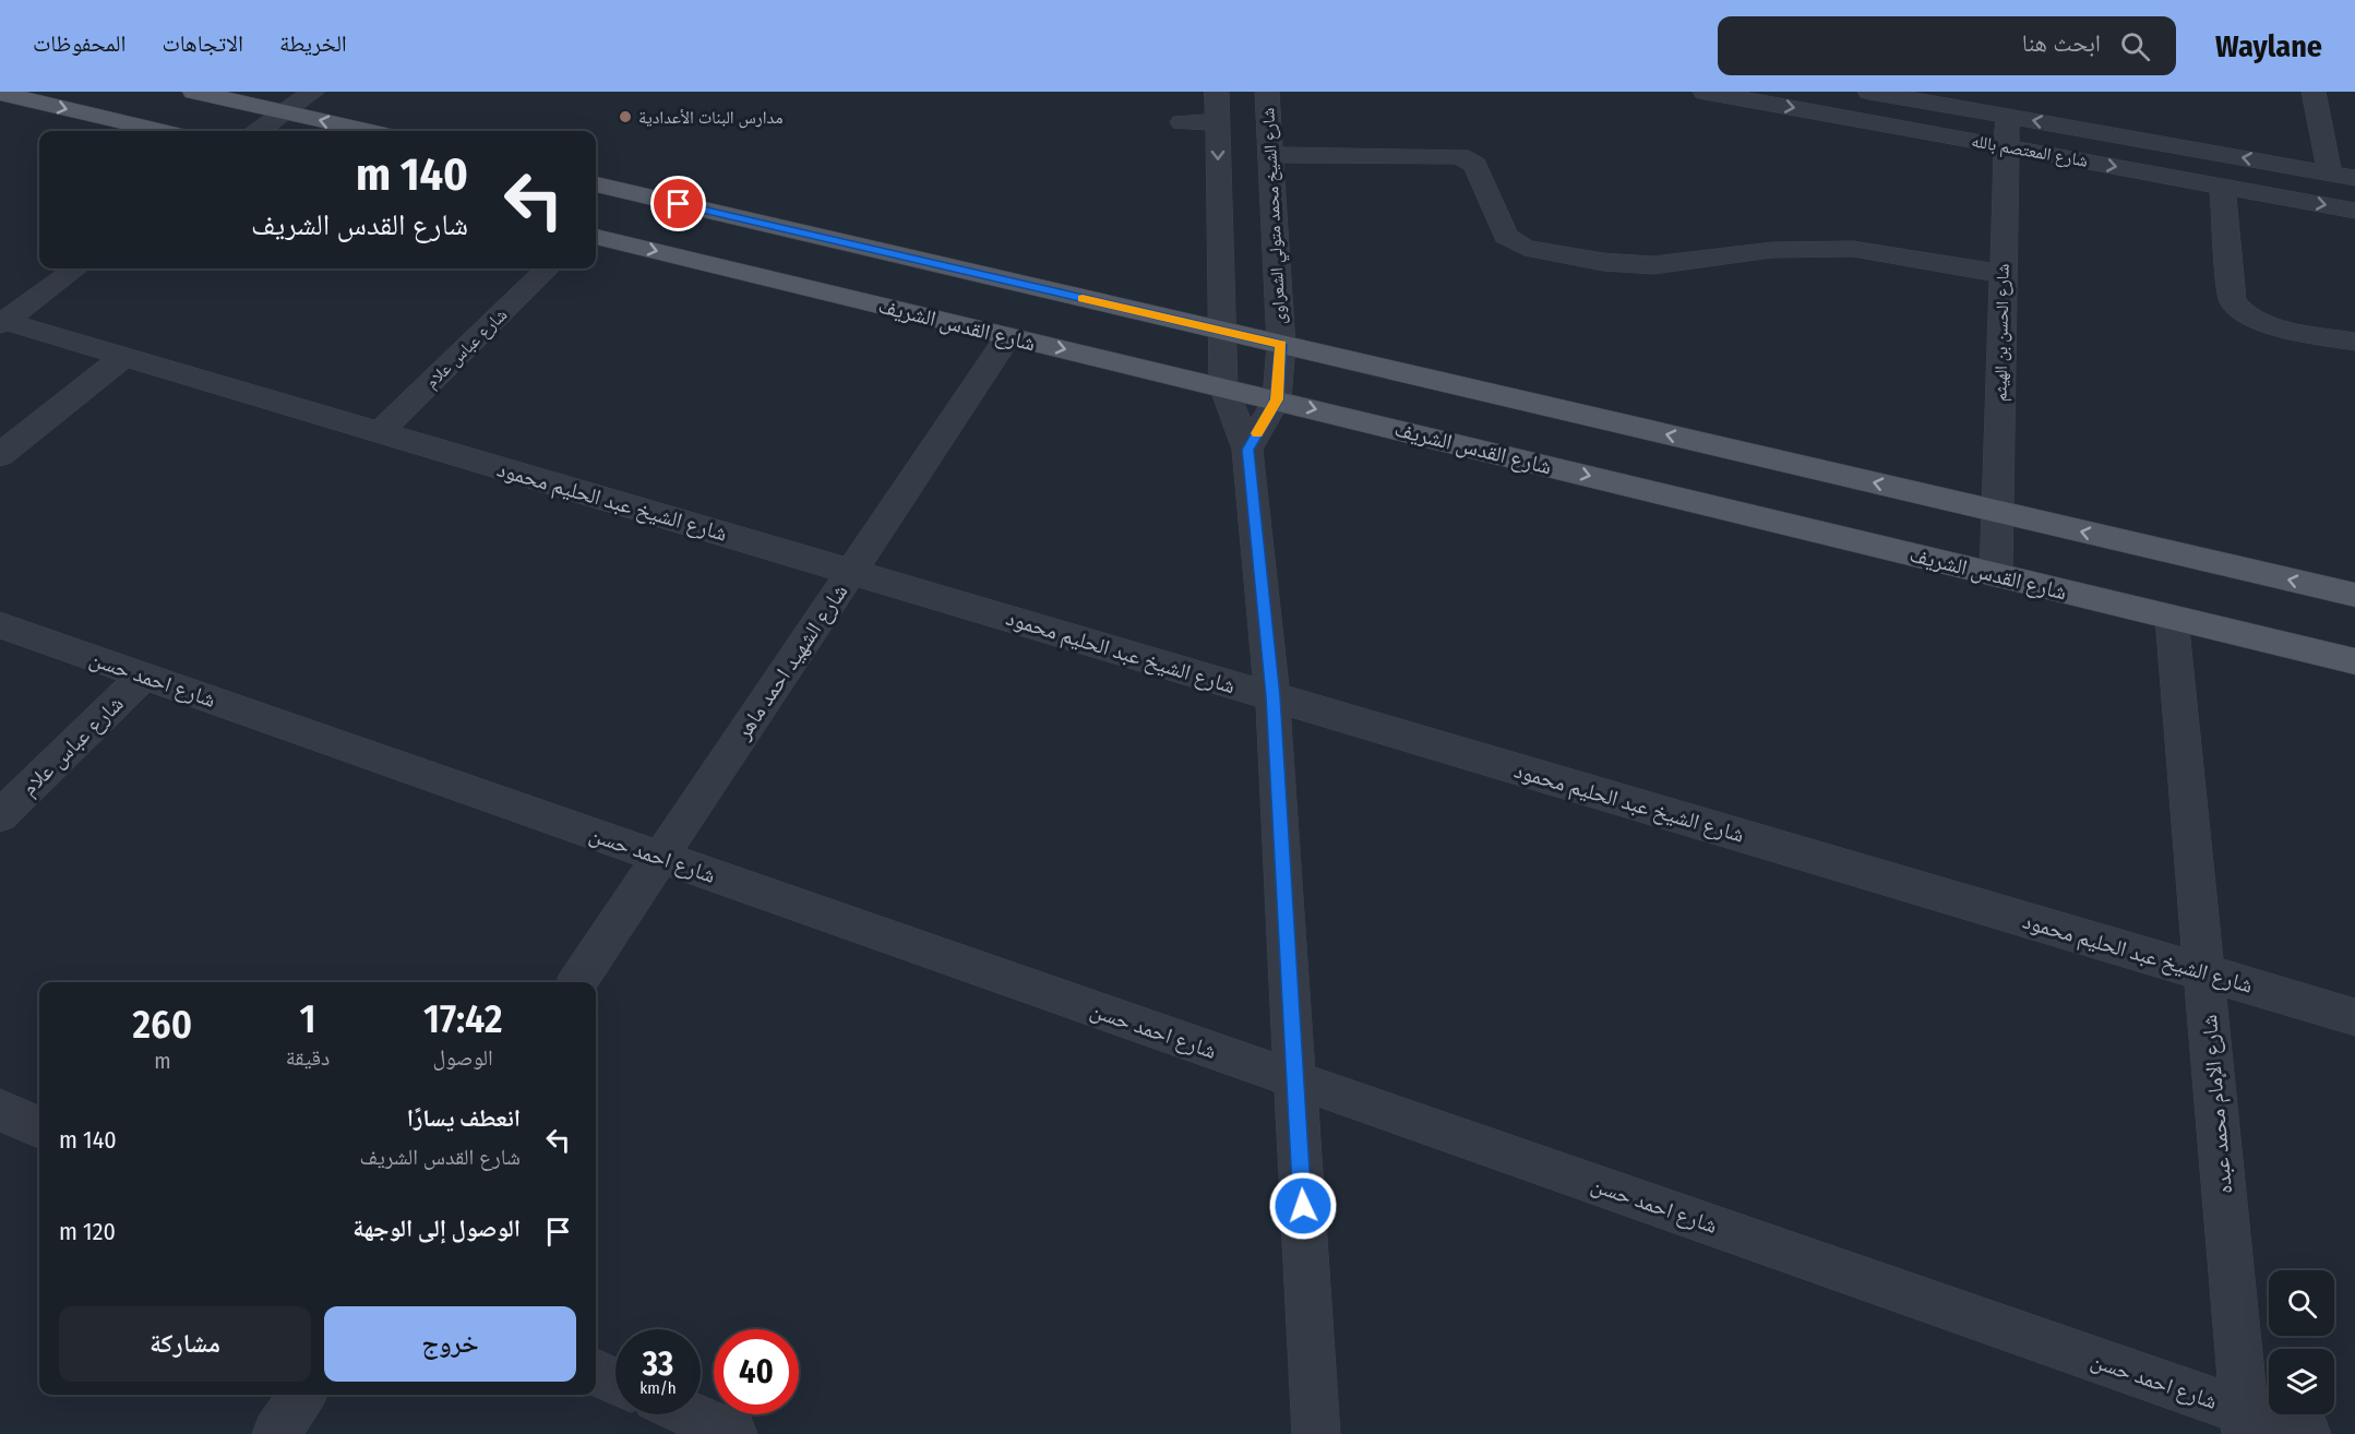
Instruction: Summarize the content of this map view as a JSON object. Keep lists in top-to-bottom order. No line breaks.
{"streets":{"main road":["شارع القدس الشريف"],"street":["شارع المعتصم بالله","شارع الشيخ محمد متولي الشعراوى","شارع الحسن بن الهيثم","شارع عباس علام","شارع الشيخ عبد الحليم محمود","شارع الشهيد احمد ماهر","شارع احمد حسن","شارع الإمام محمد عبده"]},"crossings":[["شارع المعتصم بالله","شارع الحسن بن الهيثم"],["شارع الشيخ محمد متولي الشعراوى","شارع القدس الشريف"],["شارع القدس الشريف","شارع الحسن بن الهيثم"],["شارع القدس الشريف","شارع الشهيد احمد ماهر"],["شارع القدس الشريف","شارع الإمام محمد عبده"],["شارع عباس علام","شارع الشيخ عبد الحليم محمود"],["شارع عباس علام","شارع احمد حسن"],["شارع الشيخ عبد الحليم محمود","شارع الشهيد احمد ماهر"],["شارع الشيخ عبد الحليم محمود","شارع الإمام محمد عبده"],["شارع الشهيد احمد ماهر","شارع احمد حسن"],["شارع احمد حسن","شارع الإمام محمد عبده"]],"places":["مدارس البنات الأعدادية"],"page":{"header":"Waylane","search":"ابحث هنا","nav":["الخريطة","الاتجاهات","المحفوظات"],"turn":["140 m","شارع القدس الشريف"],"eta":["17:42","الوصول","1","دقيقة","260","m"],"list":[{"name":"انعطف يسارًا","note":"شارع القدس الشريف","value":"140 m"},{"name":"الوصول إلى الوجهة","value":"120 m"}],"buttons":["خروج","مشاركة"],"speed":"33 km/h","limit":"40"}}
